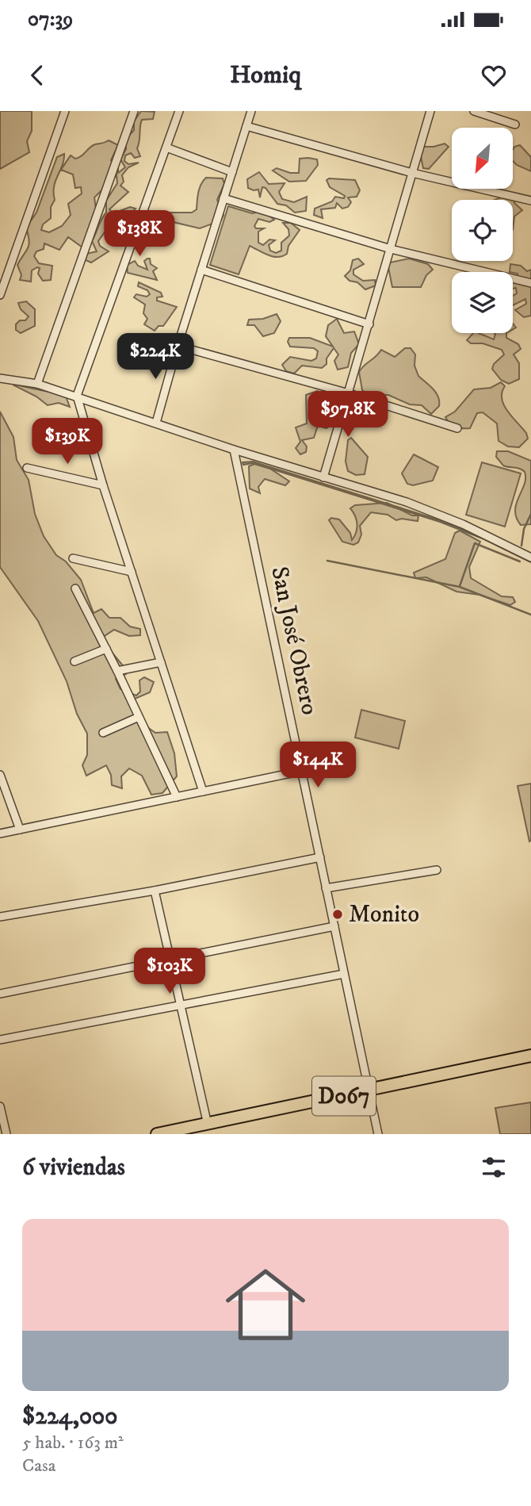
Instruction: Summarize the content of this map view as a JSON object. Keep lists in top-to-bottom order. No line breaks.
{"streets":{"main road":["D067"],"street":["San José Obrero"]},"crossings":[["San José Obrero","D067"]],"places":["Monito"],"north":"bottom left","page":{"status":"07:39","header":"Homiq","price":["$138K","$224K","$97.8K","$139K","$144K","$103K"],"heading":"6 viviendas","list":[{"name":"$224,000","note":"5 hab. · 163 m² · Casa"}]}}
